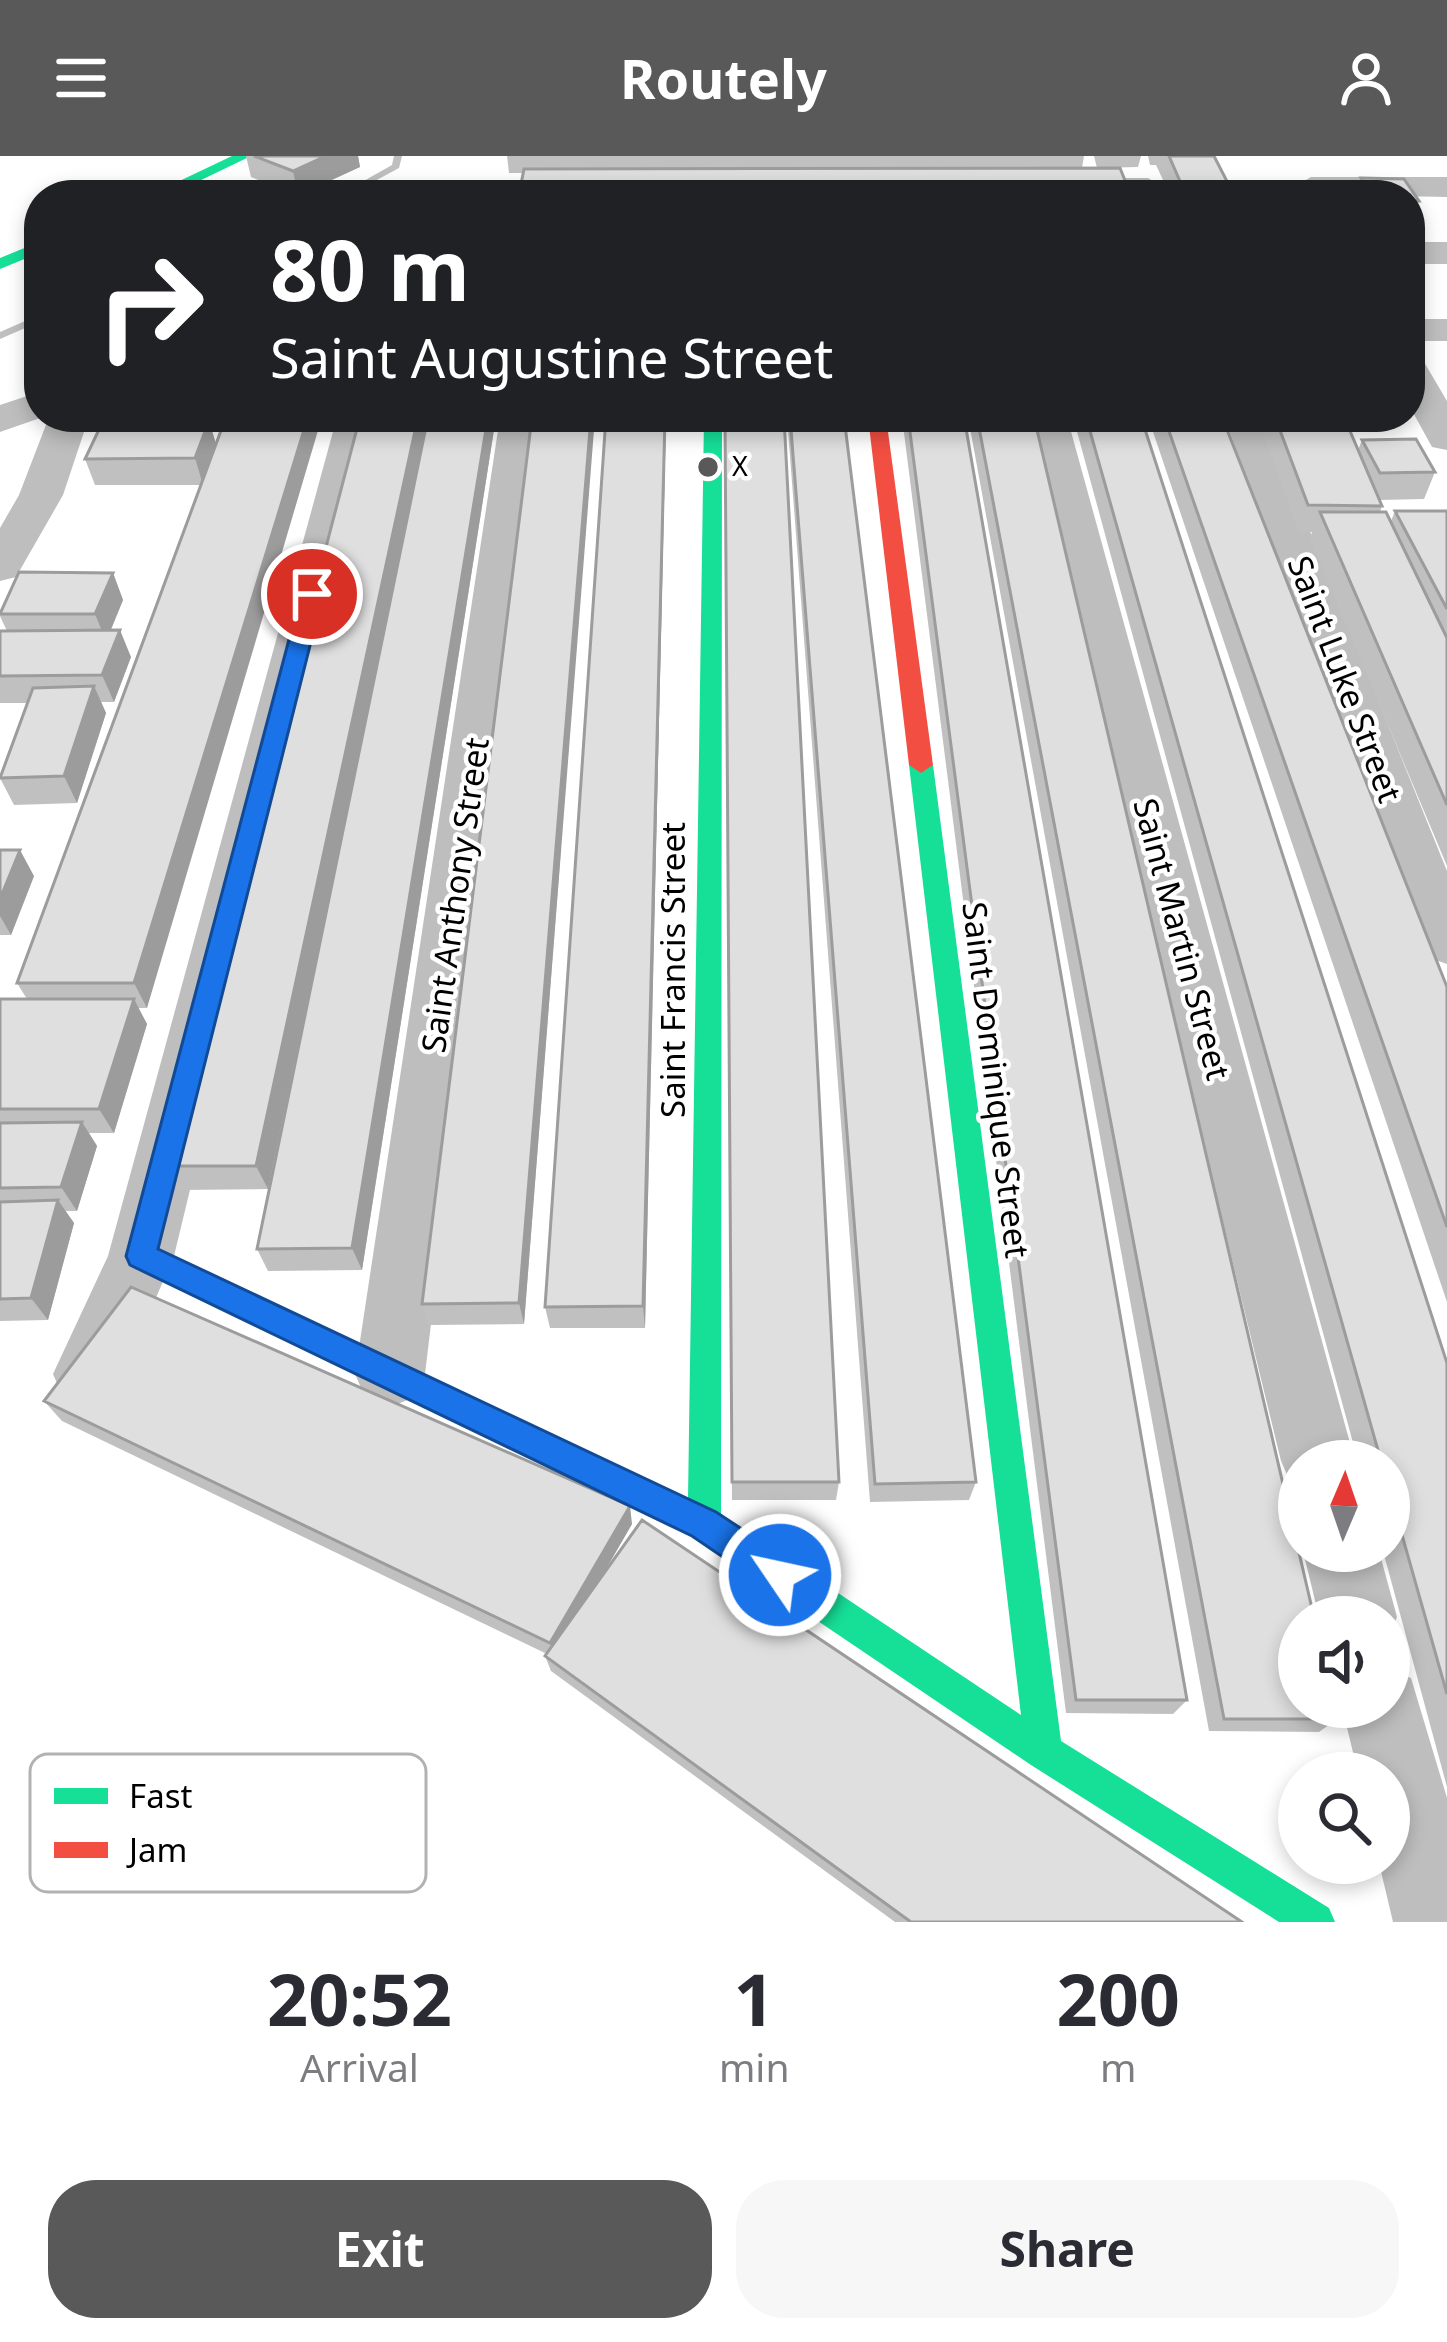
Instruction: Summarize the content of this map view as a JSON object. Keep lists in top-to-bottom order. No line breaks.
{"streets":{"street":["Saint Luke Street","Saint Anthony Street","Saint Martin Street","Saint Francis Street","Saint Dominique Street"]},"places":["X"],"legend":["Fast","Jam"],"north":"top","page":{"header":"Routely","turn":["80 m","Saint Augustine Street"],"eta":["20:52","Arrival","1","min","200","m"],"buttons":["Exit","Share"]}}
